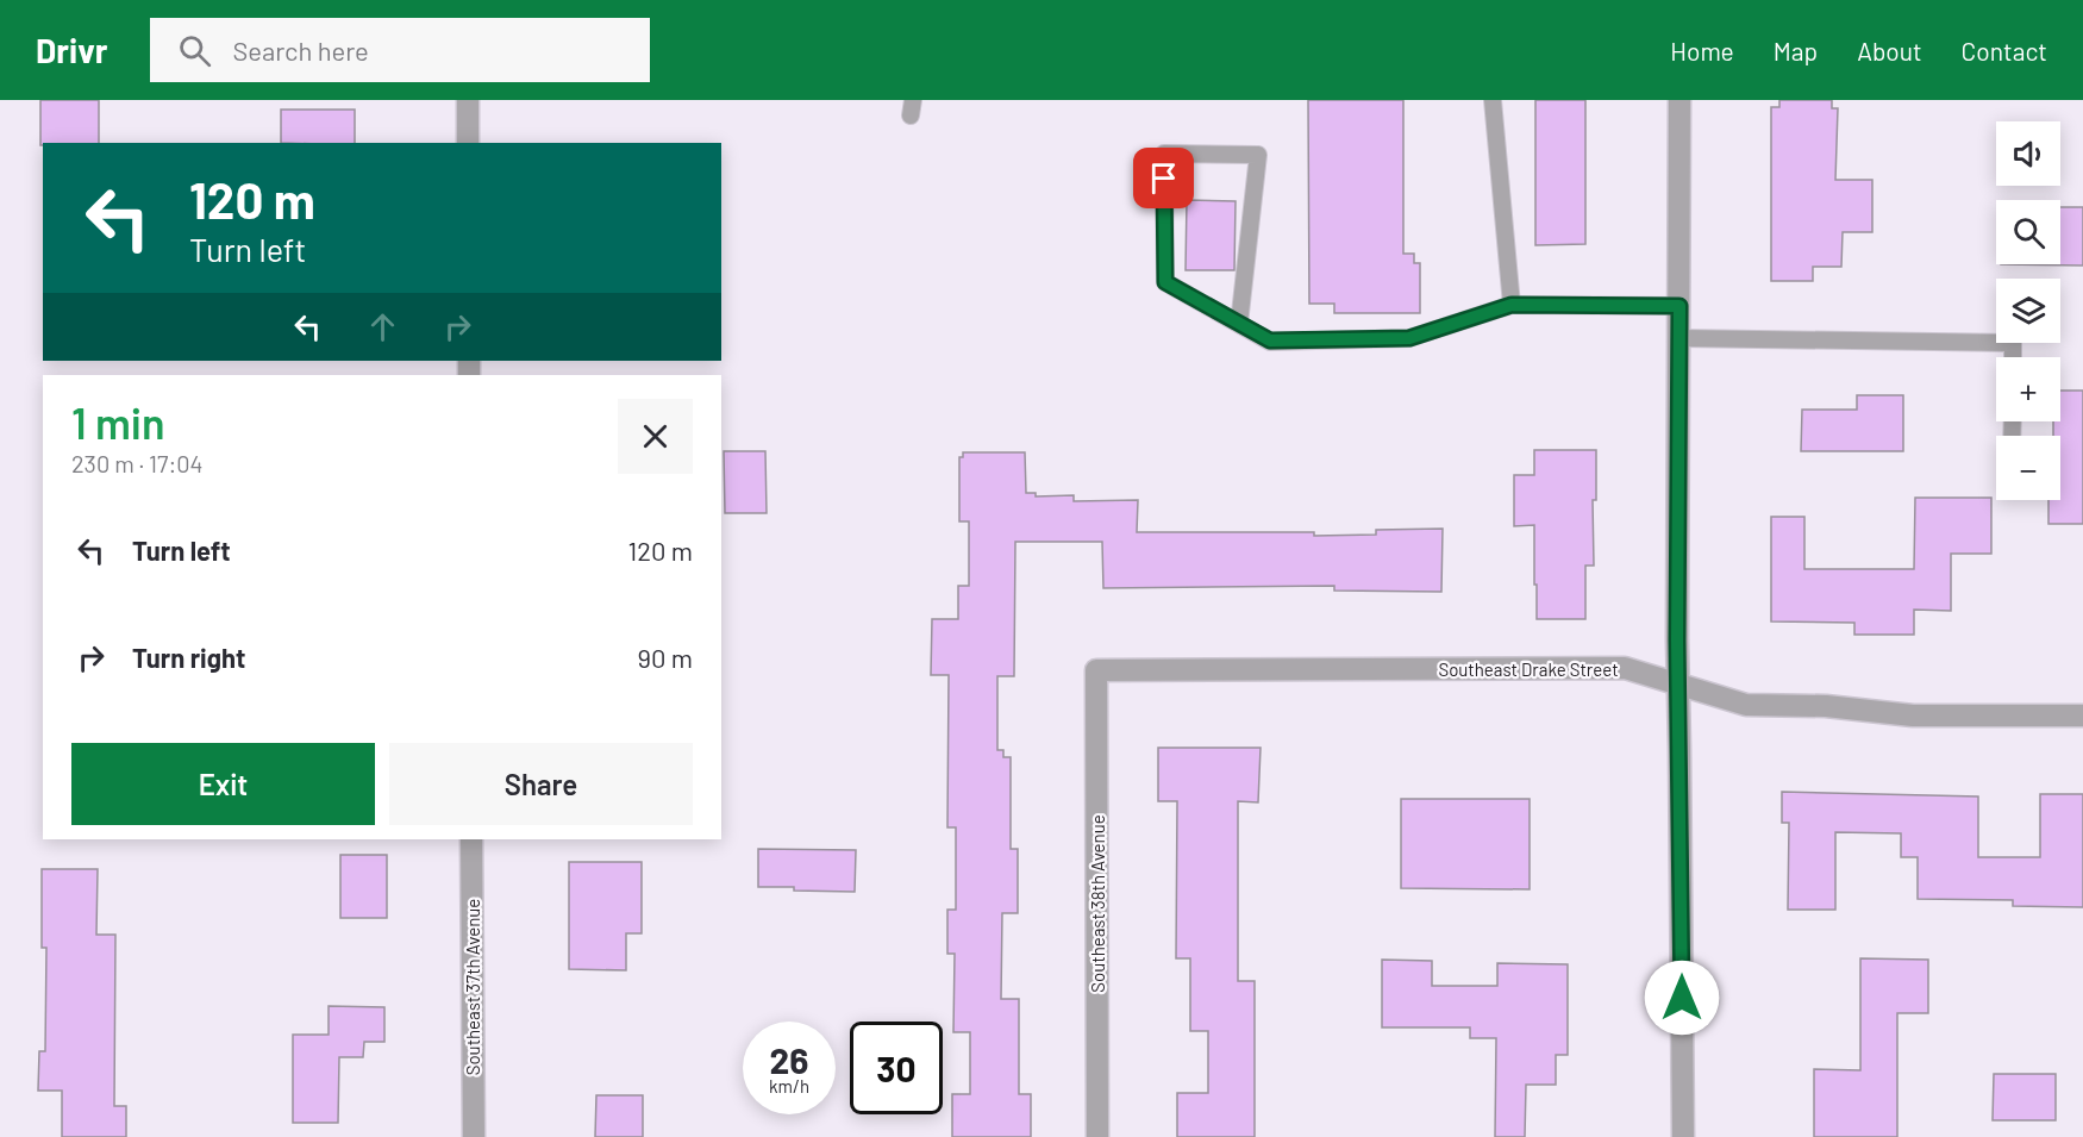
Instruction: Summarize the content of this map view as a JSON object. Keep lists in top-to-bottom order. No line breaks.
{"streets":{"street":["Southeast Drake Street","Southeast 38th Avenue","Southeast 37th Avenue"]},"crossings":[["Southeast Drake Street","Southeast 38th Avenue"]],"page":{"header":"Drivr","search":"Search here","nav":["Home","Map","About","Contact"],"map_buttons":["+","−"],"turn":["120 m","Turn left"],"heading":["1 min","230 m · 17:04"],"list":[{"name":"Turn left","value":"120 m"},{"name":"Turn right","value":"90 m"}],"buttons":["Exit","Share"],"speed":"26 km/h","limit":"30"}}
